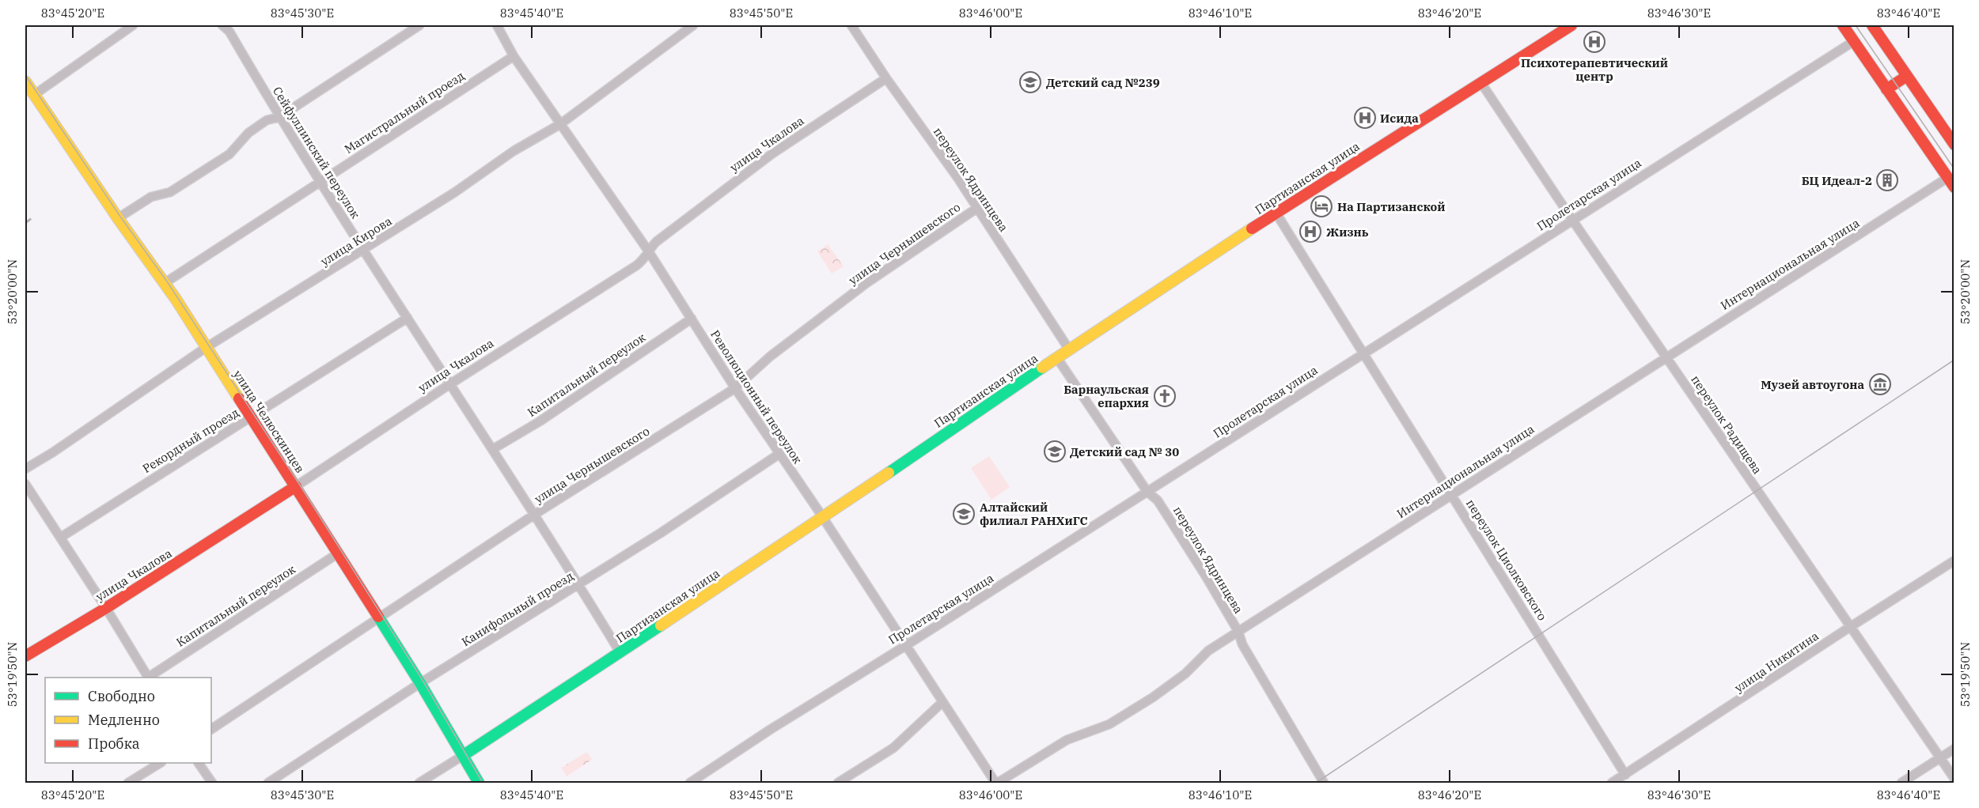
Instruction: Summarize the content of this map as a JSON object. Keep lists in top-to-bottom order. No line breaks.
{"streets":{"main road":["улица Чкалова","Партизанская улица","улица Челюскинцев"],"street":["Магистральный проезд","Сейфуллинский переулок","переулок Ядринцева","Пролетарская улица","улица Кирова","улица Чернышевского","Интернациональная улица","Капитальный переулок","Революционный переулок","переулок Радищева","Рекордный проезд","переулок Циолковского","Канифольный проезд","улица Никитина"]},"crossings":[["Магистральный проезд","Сейфуллинский переулок"],["Магистральный проезд","Революционный переулок"],["Магистральный проезд","улица Челюскинцев"],["улица Чкалова","Сейфуллинский переулок"],["улица Чкалова","переулок Ядринцева"],["улица Чкалова","Революционный переулок"],["улица Чкалова","улица Челюскинцев"],["Сейфуллинский переулок","Партизанская улица"],["Сейфуллинский переулок","улица Кирова"],["Сейфуллинский переулок","улица Чернышевского"],["Сейфуллинский переулок","Капитальный переулок"],["Сейфуллинский переулок","Рекордный проезд"],["Сейфуллинский переулок","Канифольный проезд"],["Партизанская улица","переулок Ядринцева"],["Партизанская улица","Революционный переулок"],["Партизанская улица","улица Челюскинцев"],["Партизанская улица","переулок Радищева"],["Партизанская улица","переулок Циолковского"],["переулок Ядринцева","Пролетарская улица"],["переулок Ядринцева","улица Чернышевского"],["переулок Ядринцева","Интернациональная улица"],["Пролетарская улица","Революционный переулок"],["Пролетарская улица","переулок Радищева"],["Пролетарская улица","переулок Циолковского"],["улица Кирова","Революционный переулок"],["улица Кирова","улица Челюскинцев"],["улица Чернышевского","Революционный переулок"],["улица Чернышевского","улица Челюскинцев"],["Интернациональная улица","Революционный переулок"],["Интернациональная улица","переулок Радищева"],["Интернациональная улица","переулок Циолковского"],["Капитальный переулок","Революционный переулок"],["Капитальный переулок","улица Челюскинцев"],["Революционный переулок","Канифольный проезд"],["улица Челюскинцев","Рекордный проезд"],["улица Челюскинцев","Канифольный проезд"],["переулок Радищева","улица Никитина"],["переулок Циолковского","улица Никитина"]],"places":{"hospital":["Психотерапевтический центр","Исида","Жизнь"],"school or university":["Детский сад №239","Детский сад № 30","Алтайский филиал РАНХиГС"],"building":["БЦ Идеал-2"],"hotel":["На Партизанской"],"museum":["Музей автоугона"],"church":["Барнаульская епархия"]},"legend":["Свободно","Медленно","Пробка"],"coordinates":["83°45'20\"E","83°45'30\"E","83°45'40\"E","83°45'50\"E","83°46'00\"E","83°46'10\"E","83°46'20\"E","83°46'30\"E","83°46'40\"E","53°20'00\"N","53°19'50\"N"]}
